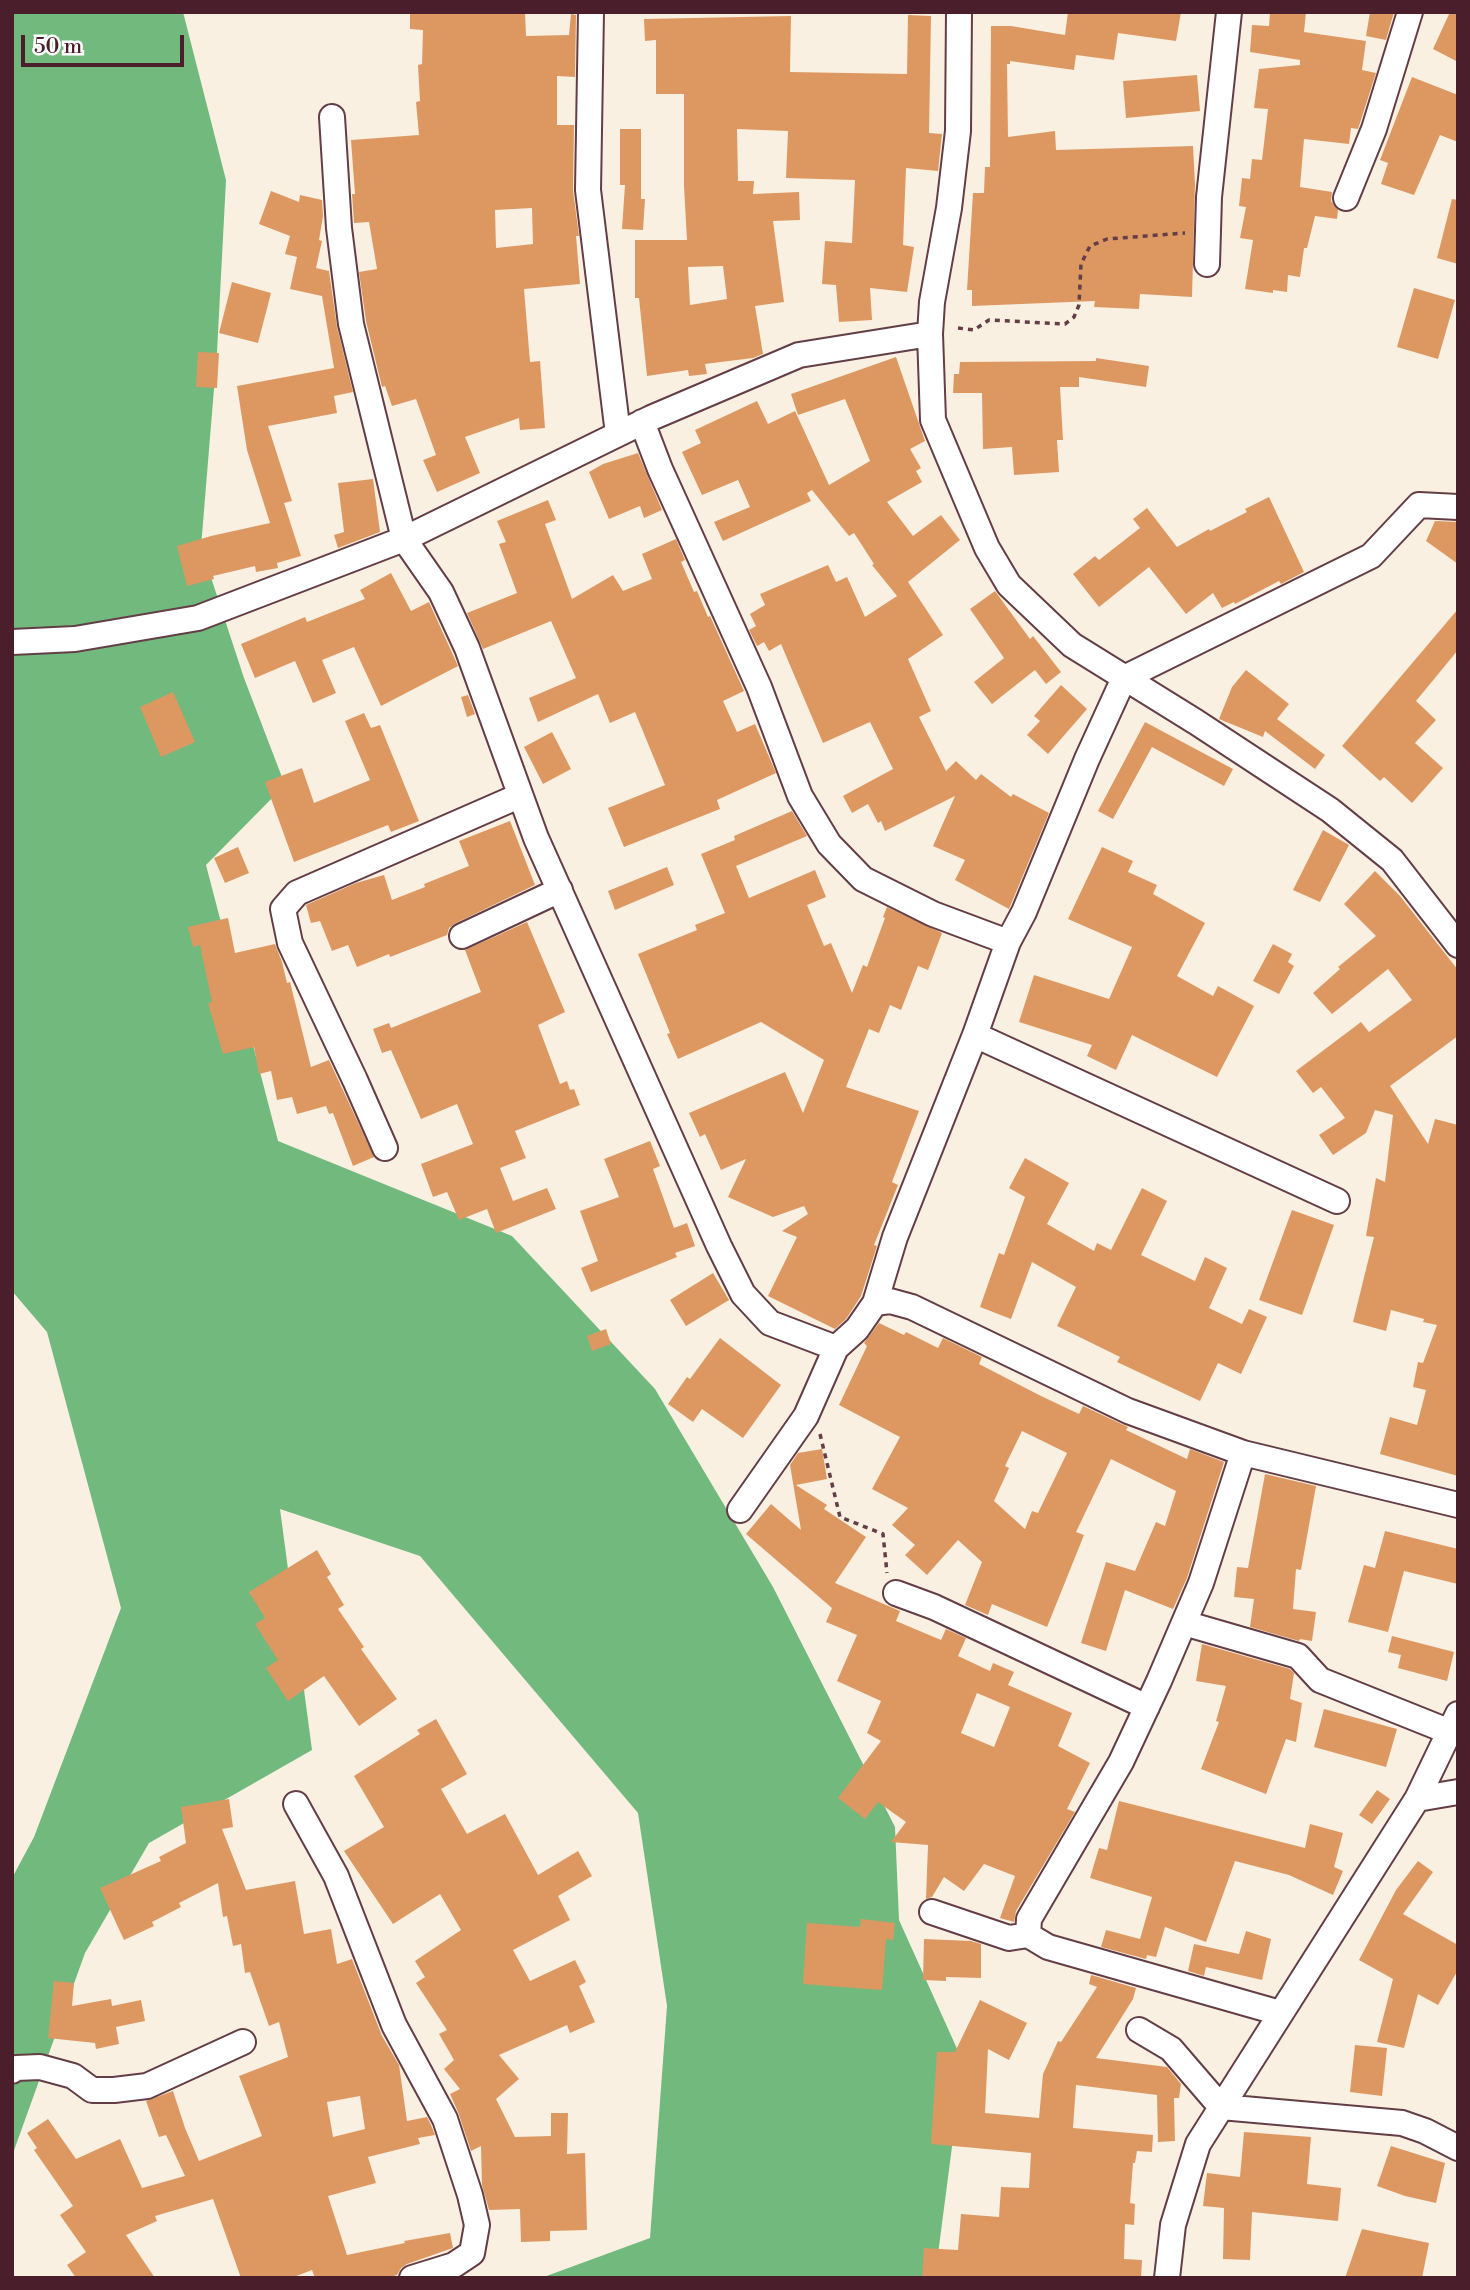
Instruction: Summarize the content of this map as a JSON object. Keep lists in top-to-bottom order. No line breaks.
{"scale_bar":"50 m"}
